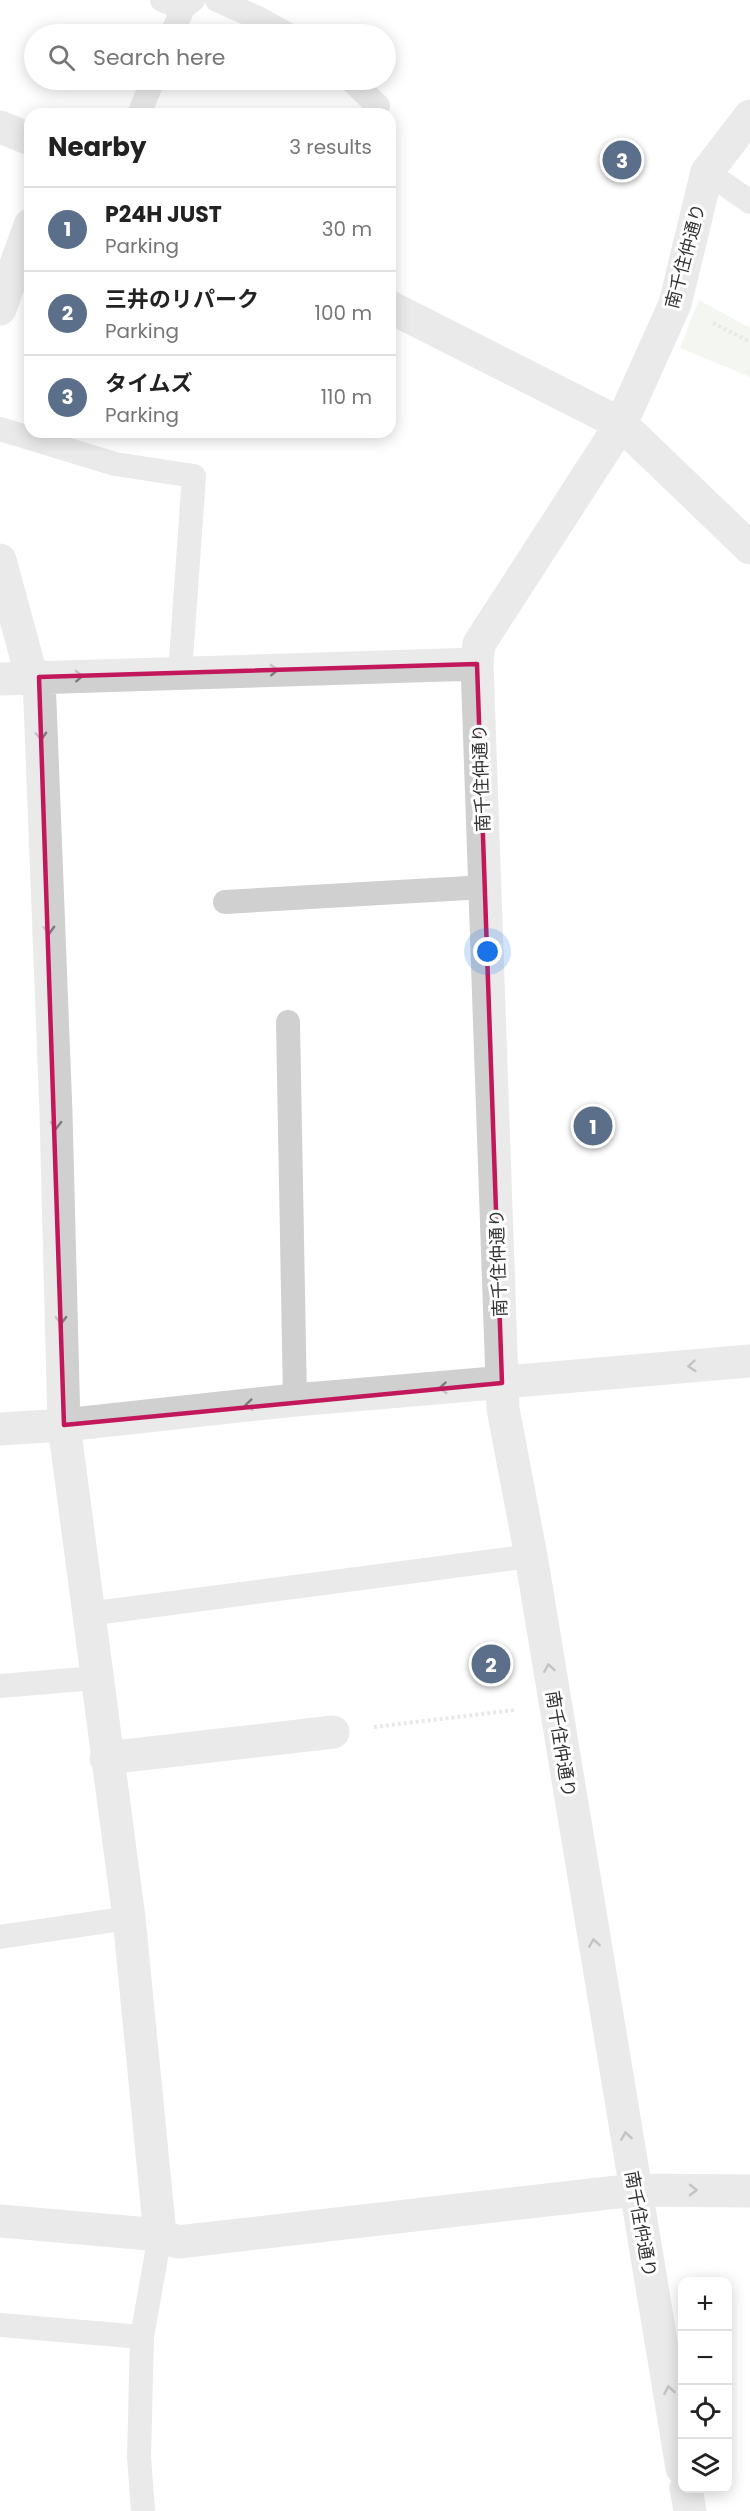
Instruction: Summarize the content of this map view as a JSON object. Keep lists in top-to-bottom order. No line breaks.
{"streets":{"street":["南千住仲通り"]},"one_way":["南千住仲通り"],"page":{"search":"Search here","heading":["Nearby","3 results"],"pins":["3","1","2"],"list":[{"mark":"1","name":"P24H JUST","note":"Parking","value":"30 m"},{"mark":"2","name":"三井のリパーク","note":"Parking","value":"100 m"},{"mark":"3","name":"タイムズ","note":"Parking","value":"110 m"}],"map_buttons":["+","−"]}}
